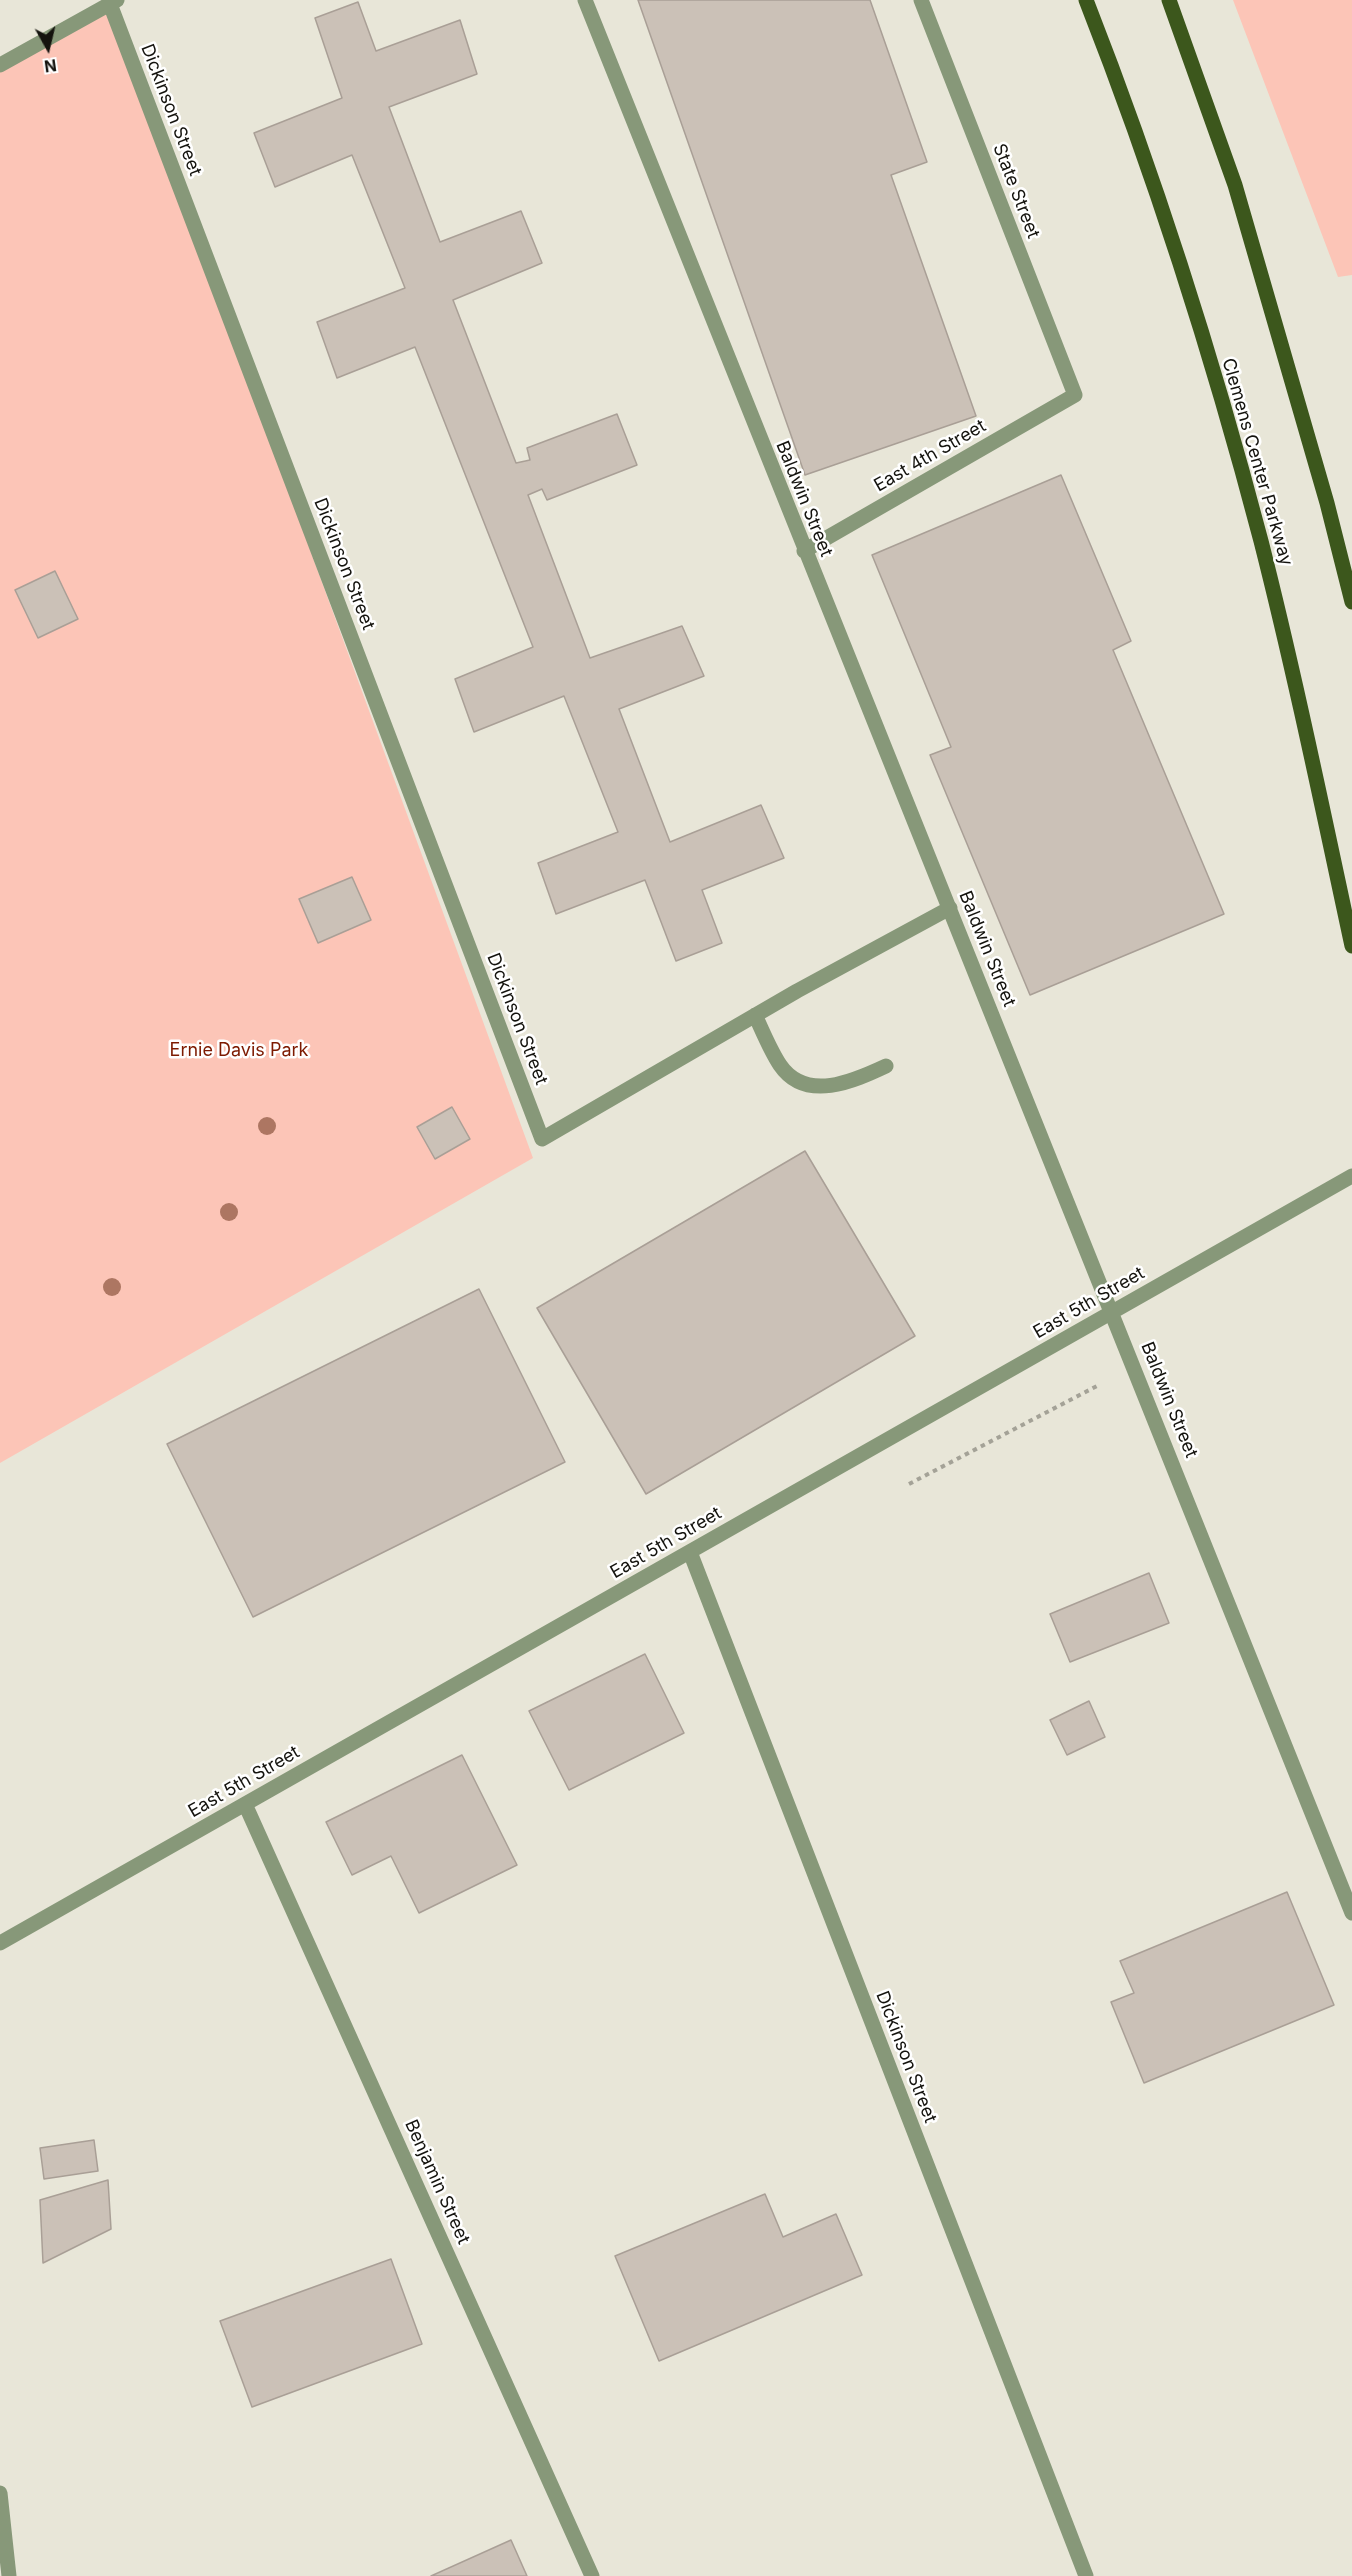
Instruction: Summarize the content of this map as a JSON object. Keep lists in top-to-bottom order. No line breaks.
{"streets":{"main road":["Clemens Center Parkway"],"street":["Dickinson Street","State Street","East 4th Street","Baldwin Street","East 5th Street","Benjamin Street"]},"crossings":[["Dickinson Street","East 5th Street"],["State Street","East 4th Street"],["East 4th Street","Baldwin Street"],["Baldwin Street","East 5th Street"],["East 5th Street","Benjamin Street"]],"parks":["Ernie Davis Park"],"north":"bottom"}
